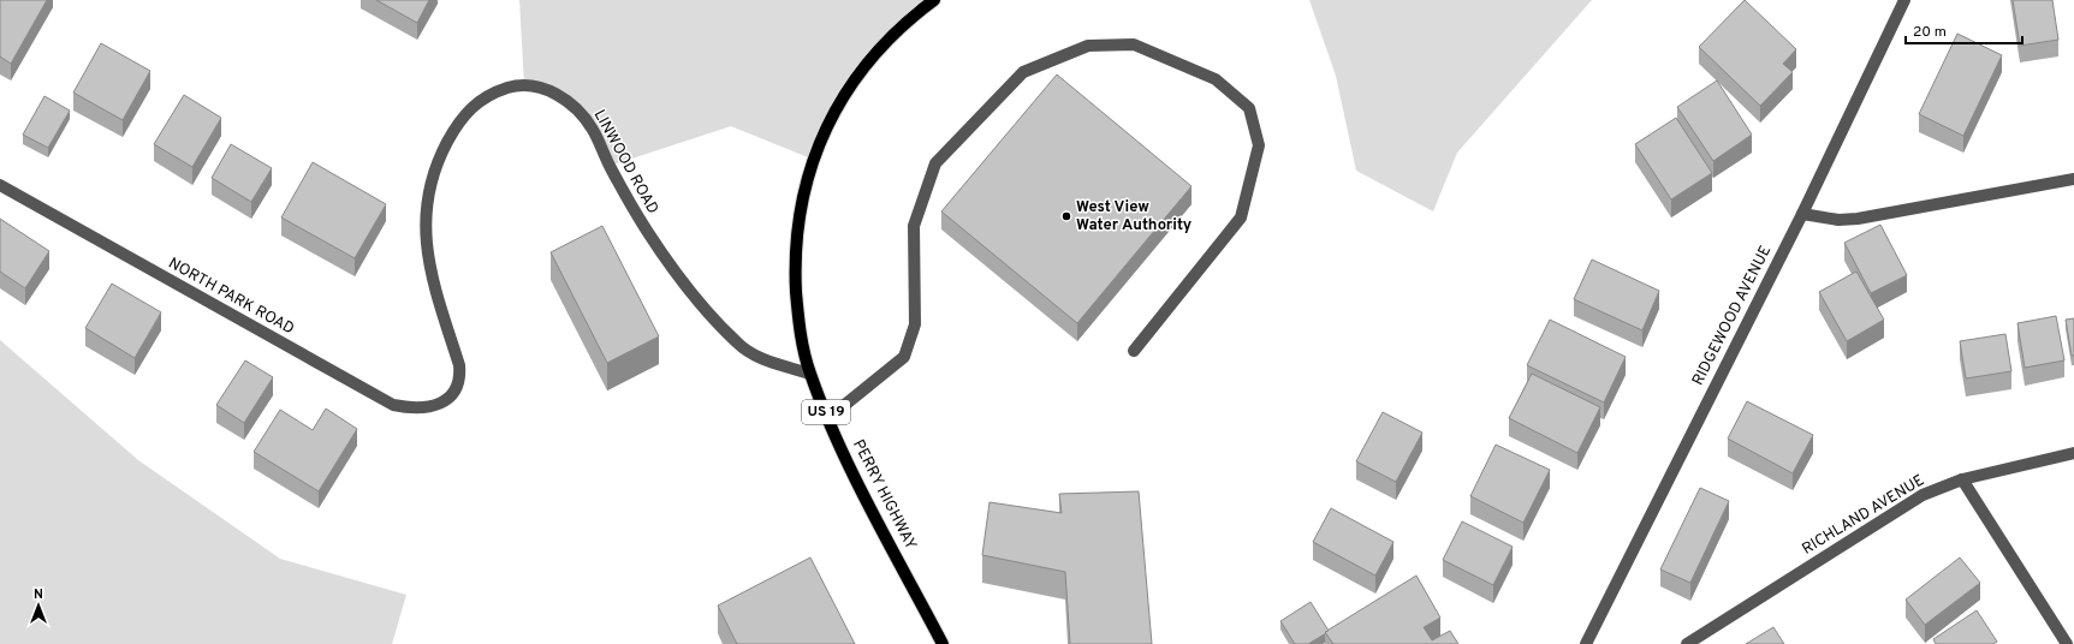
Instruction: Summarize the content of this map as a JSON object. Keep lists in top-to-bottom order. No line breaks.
{"streets":{"main road":["US 19","PERRY HIGHWAY"],"street":["LINWOOD ROAD","NORTH PARK ROAD","RIDGEWOOD AVENUE","RICHLAND AVENUE"]},"crossings":[["LINWOOD ROAD","NORTH PARK ROAD"],["LINWOOD ROAD","PERRY HIGHWAY"]],"places":["West View Water Authority"],"scale_bar":"20 m","north":"top"}
